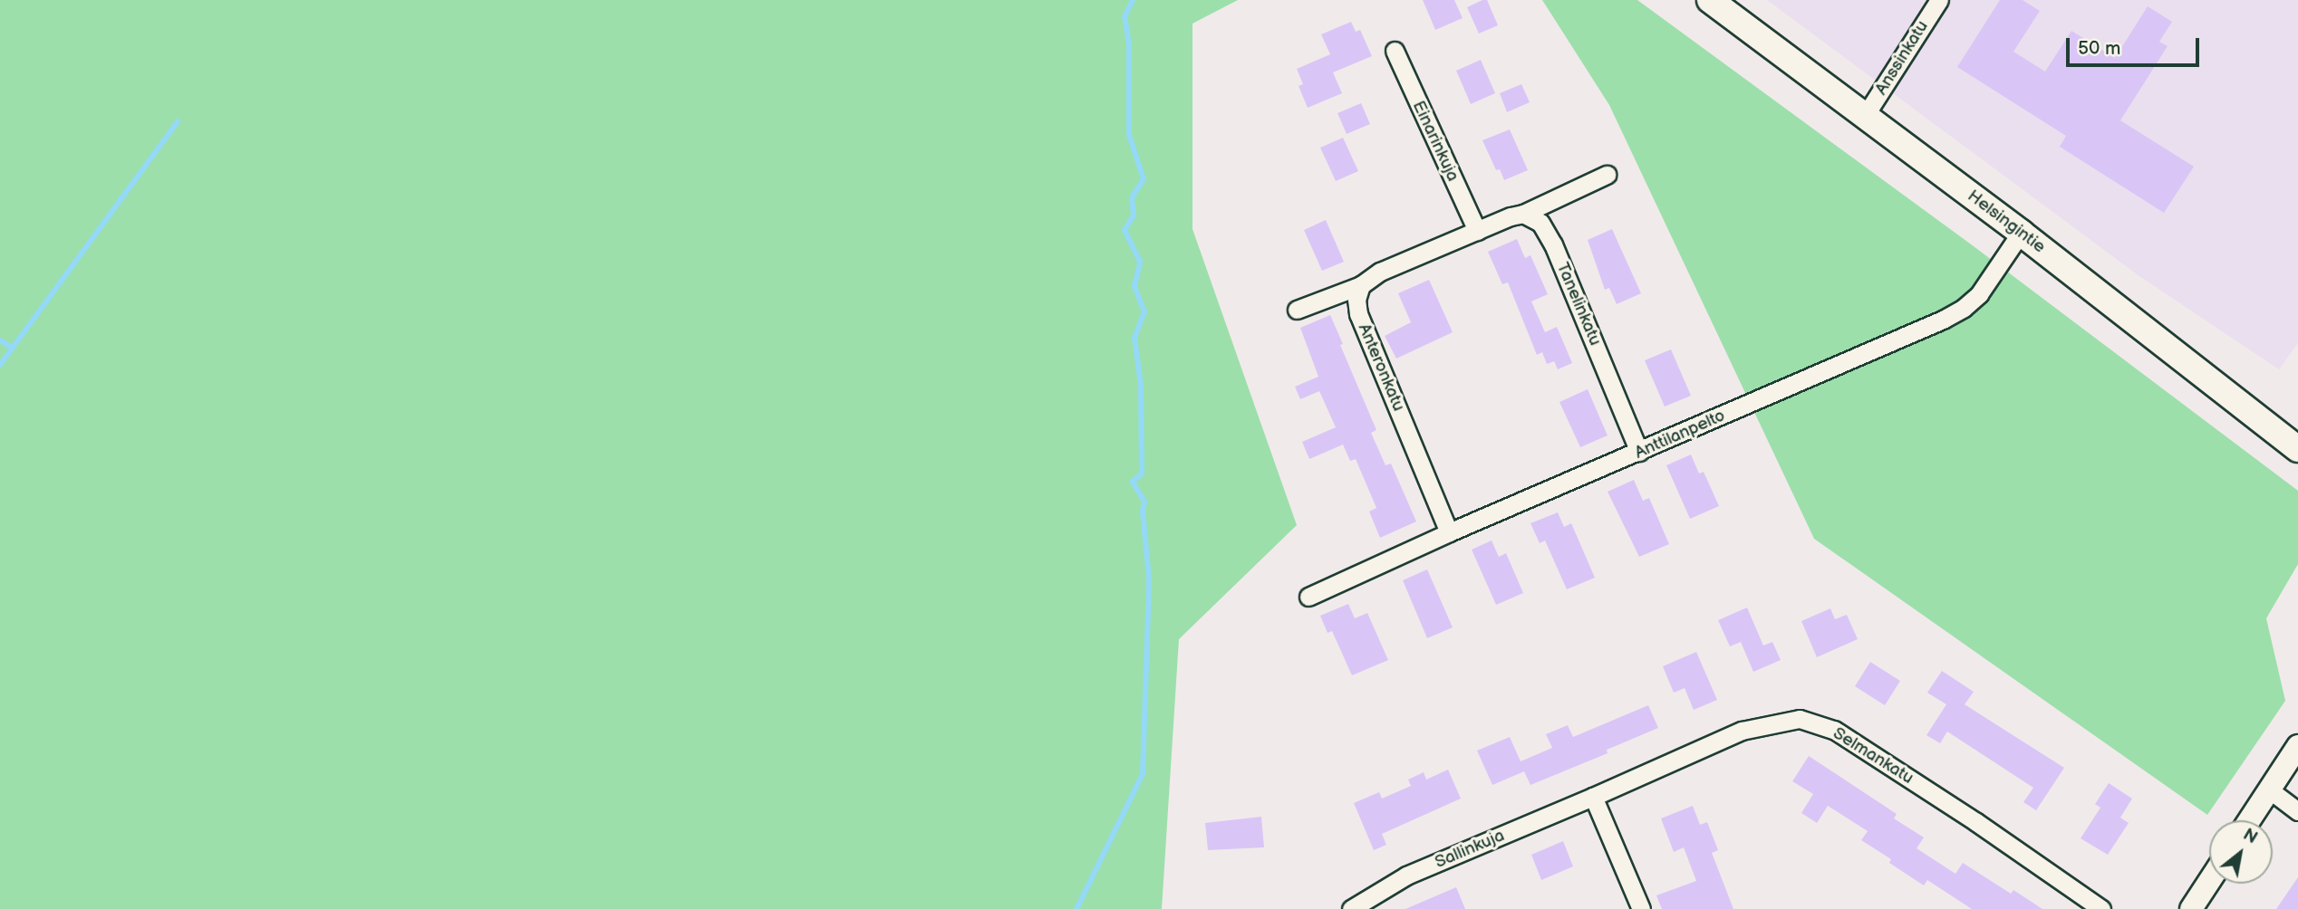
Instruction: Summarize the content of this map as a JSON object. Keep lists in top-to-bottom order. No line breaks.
{"streets":{"main road":["Helsingintie"],"street":["Anssinkatu","Einarinkuja","Tanelinkatu","Anteronkatu","Anttilanpelto","Selmankatu","Sallinkuja"]},"crossings":[["Anssinkatu","Helsingintie"],["Helsingintie","Anttilanpelto"],["Tanelinkatu","Anttilanpelto"],["Anteronkatu","Anttilanpelto"],["Selmankatu","Sallinkuja"]],"scale_bar":"50 m","north":"top right"}
